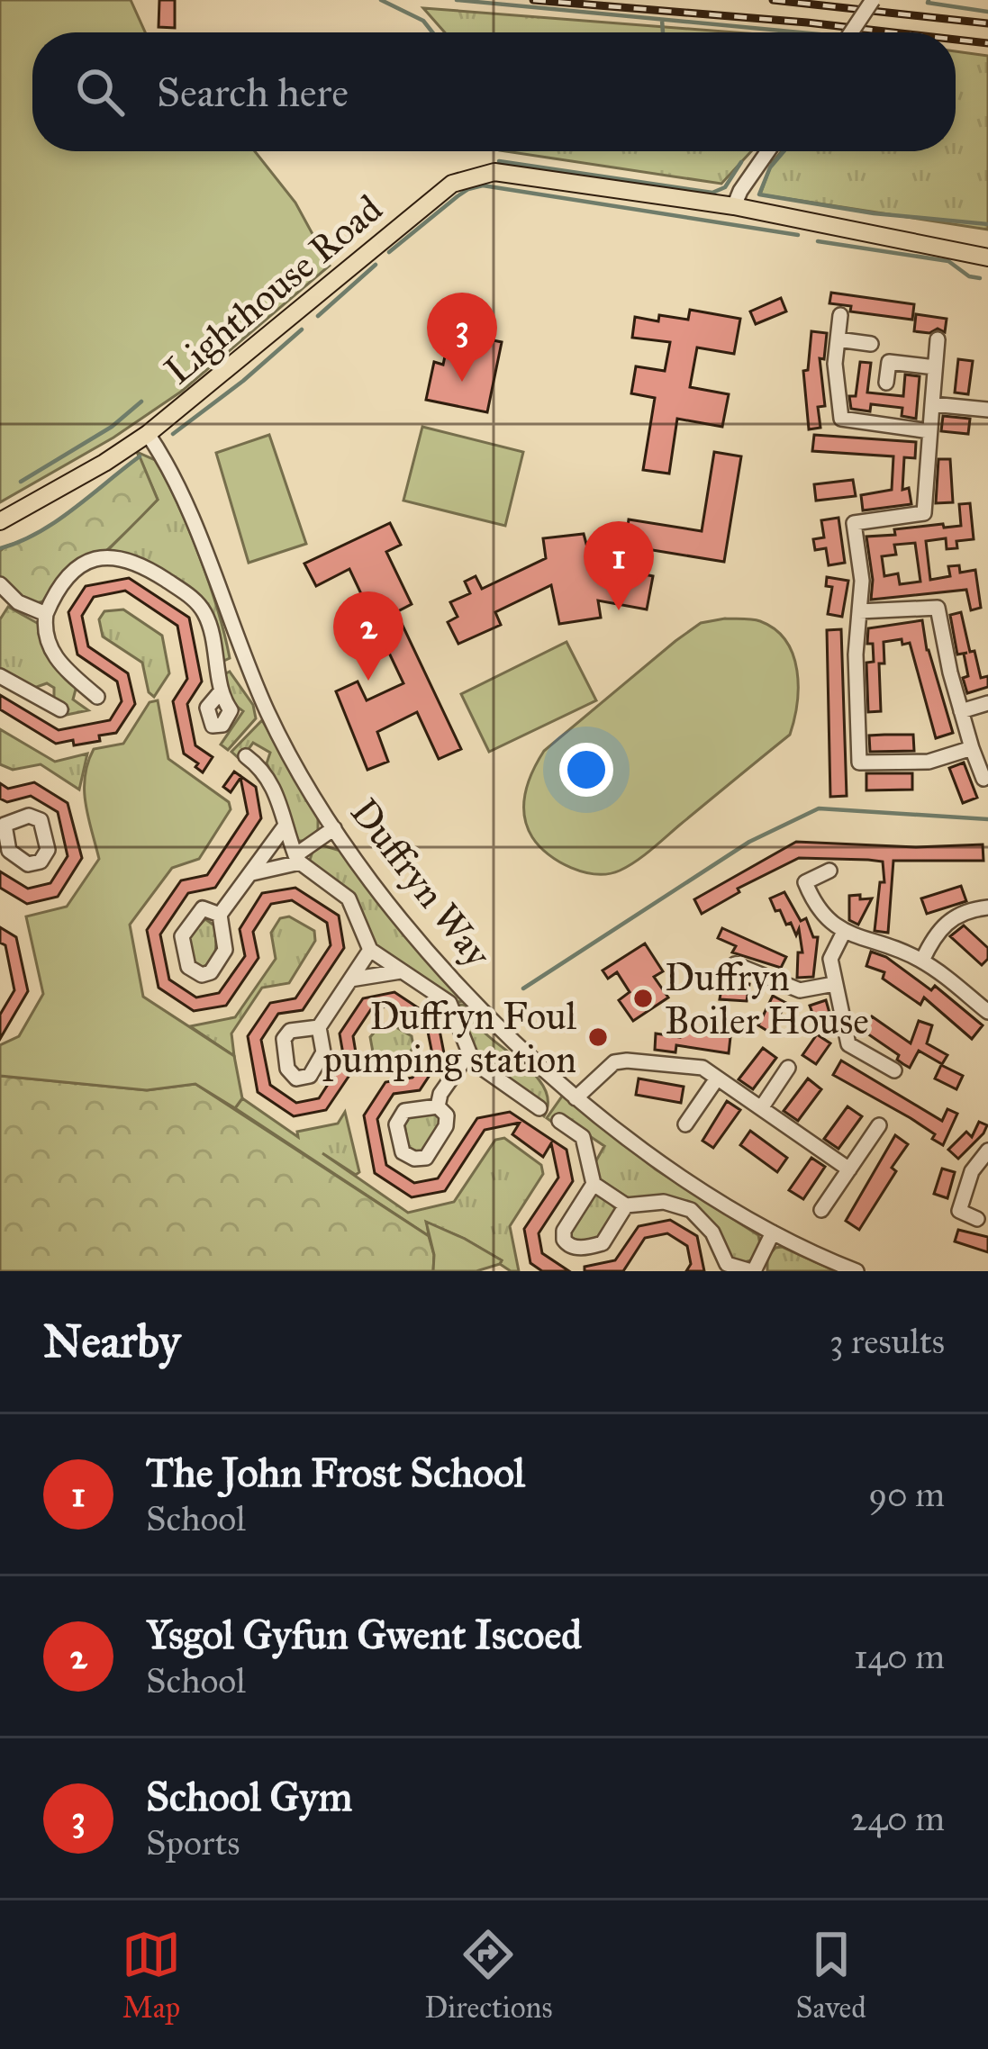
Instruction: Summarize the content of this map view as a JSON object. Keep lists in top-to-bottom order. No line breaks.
{"streets":{"main road":["Lighthouse Road"],"street":["Duffryn Way"]},"crossings":[["Lighthouse Road","Duffryn Way"]],"places":["Duffryn Boiler House","Duffryn Foul pumping station"],"page":{"search":"Search here","pins":["3","1","2"],"heading":["Nearby","3 results"],"list":[{"mark":"1","name":"The John Frost School","note":"School","value":"90 m"},{"mark":"2","name":"Ysgol Gyfun Gwent Iscoed","note":"School","value":"140 m"},{"mark":"3","name":"School Gym","note":"Sports","value":"240 m"}],"nav":["Map","Directions","Saved"]}}
